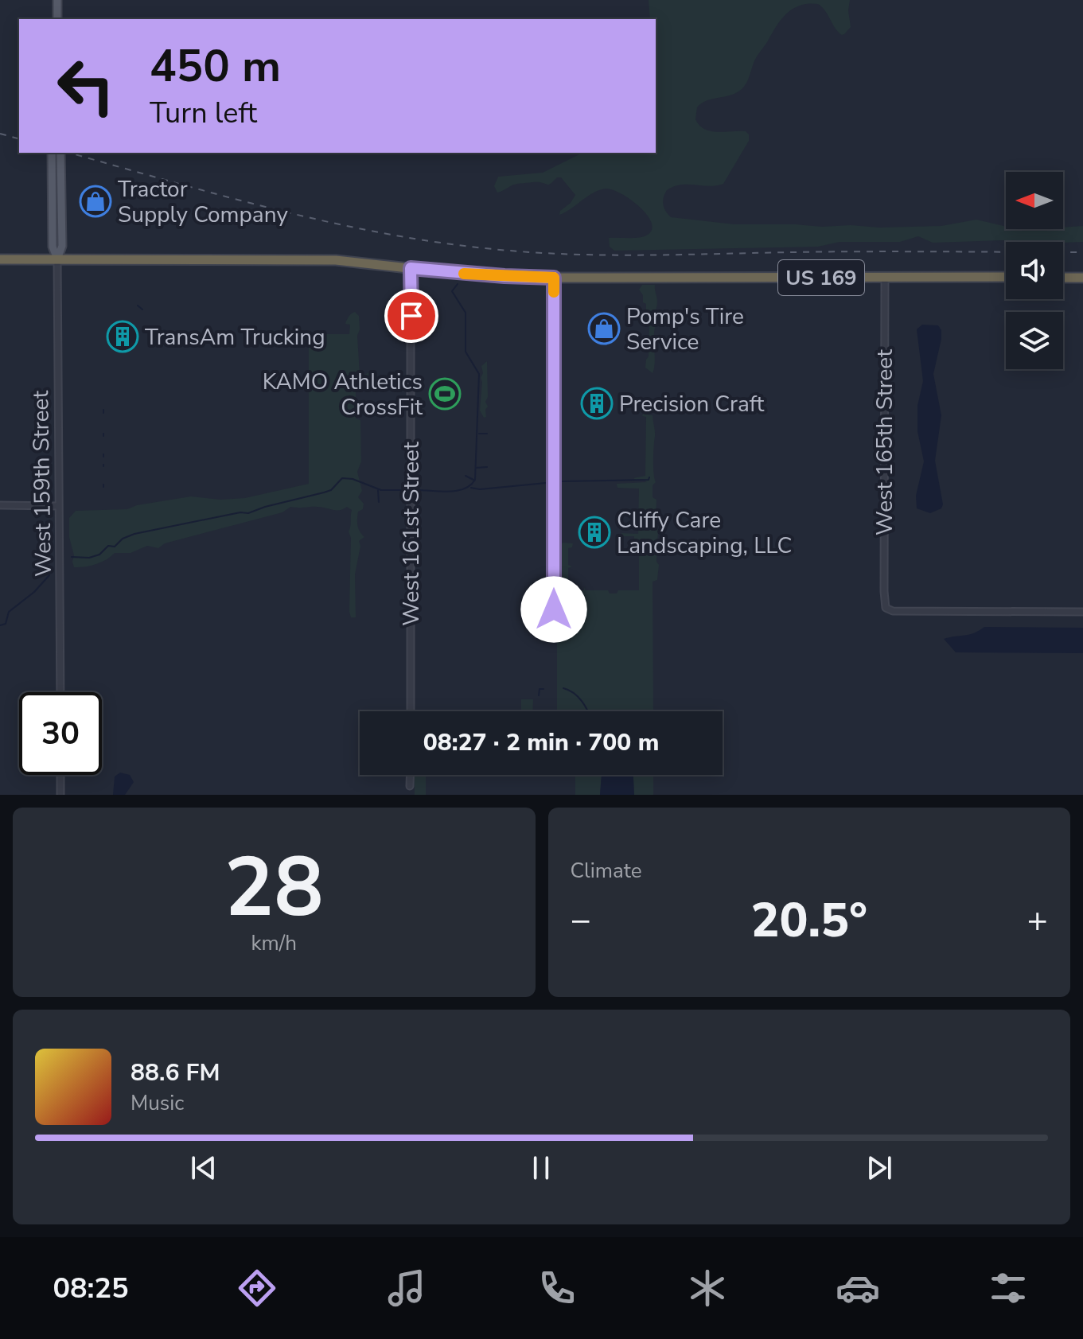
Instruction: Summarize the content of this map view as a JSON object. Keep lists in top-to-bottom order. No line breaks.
{"streets":{"highway":["US 169"],"main road":["West 159th Street"],"street":["West 165th Street","West 161st Street"]},"crossings":[["US 169","West 165th Street"],["US 169","West 159th Street"],["US 169","West 161st Street"]],"places":{"shop":["Tractor Supply Company","Pomp's Tire Service"],"building":["TransAm Trucking","Precision Craft","Cliffy Care Landscaping, LLC"],"sports":["KAMO Athletics CrossFit"]},"north":"left","page":{"turn":["450 m","Turn left"],"limit":"30","trip":"08:27 · 2 min · 700 m","tile":[["28","km/h"],"Climate"],"heat":["−","20.5°","+"],"song":["88.6 FM","Music"],"tabs":"08:25"}}
